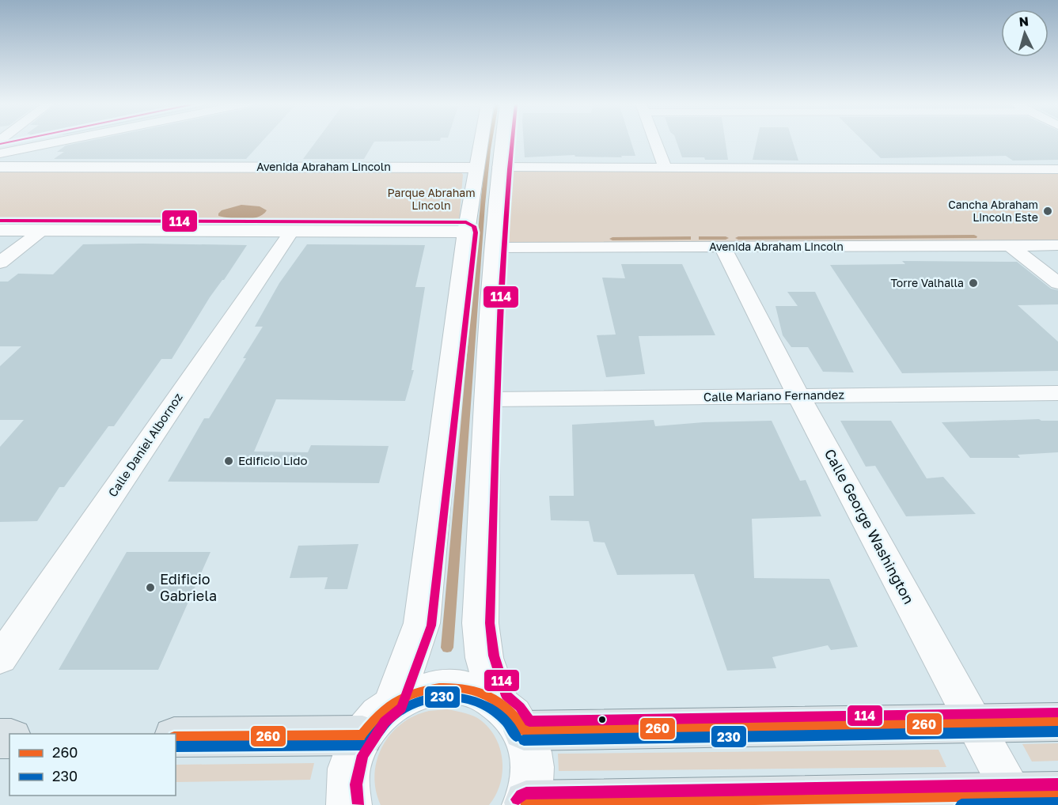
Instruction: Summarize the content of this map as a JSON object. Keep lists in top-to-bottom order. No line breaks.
{"streets":{"main road":["Avenida Abraham Lincoln"],"street":["Calle Mariano Fernandez","Calle Daniel Albornoz","Calle George Washington"]},"crossings":[["Avenida Abraham Lincoln","Calle George Washington"],["Calle Mariano Fernandez","Calle George Washington"]],"parks":["Parque Abraham Lincoln"],"places":["Cancha Abraham Lincoln Este","Torre Valhalla","Edificio Lido","Edificio Gabriela"],"lines":["transit line 114","transit line 260","transit line 230"],"legend":["260","230"],"north":"top"}
